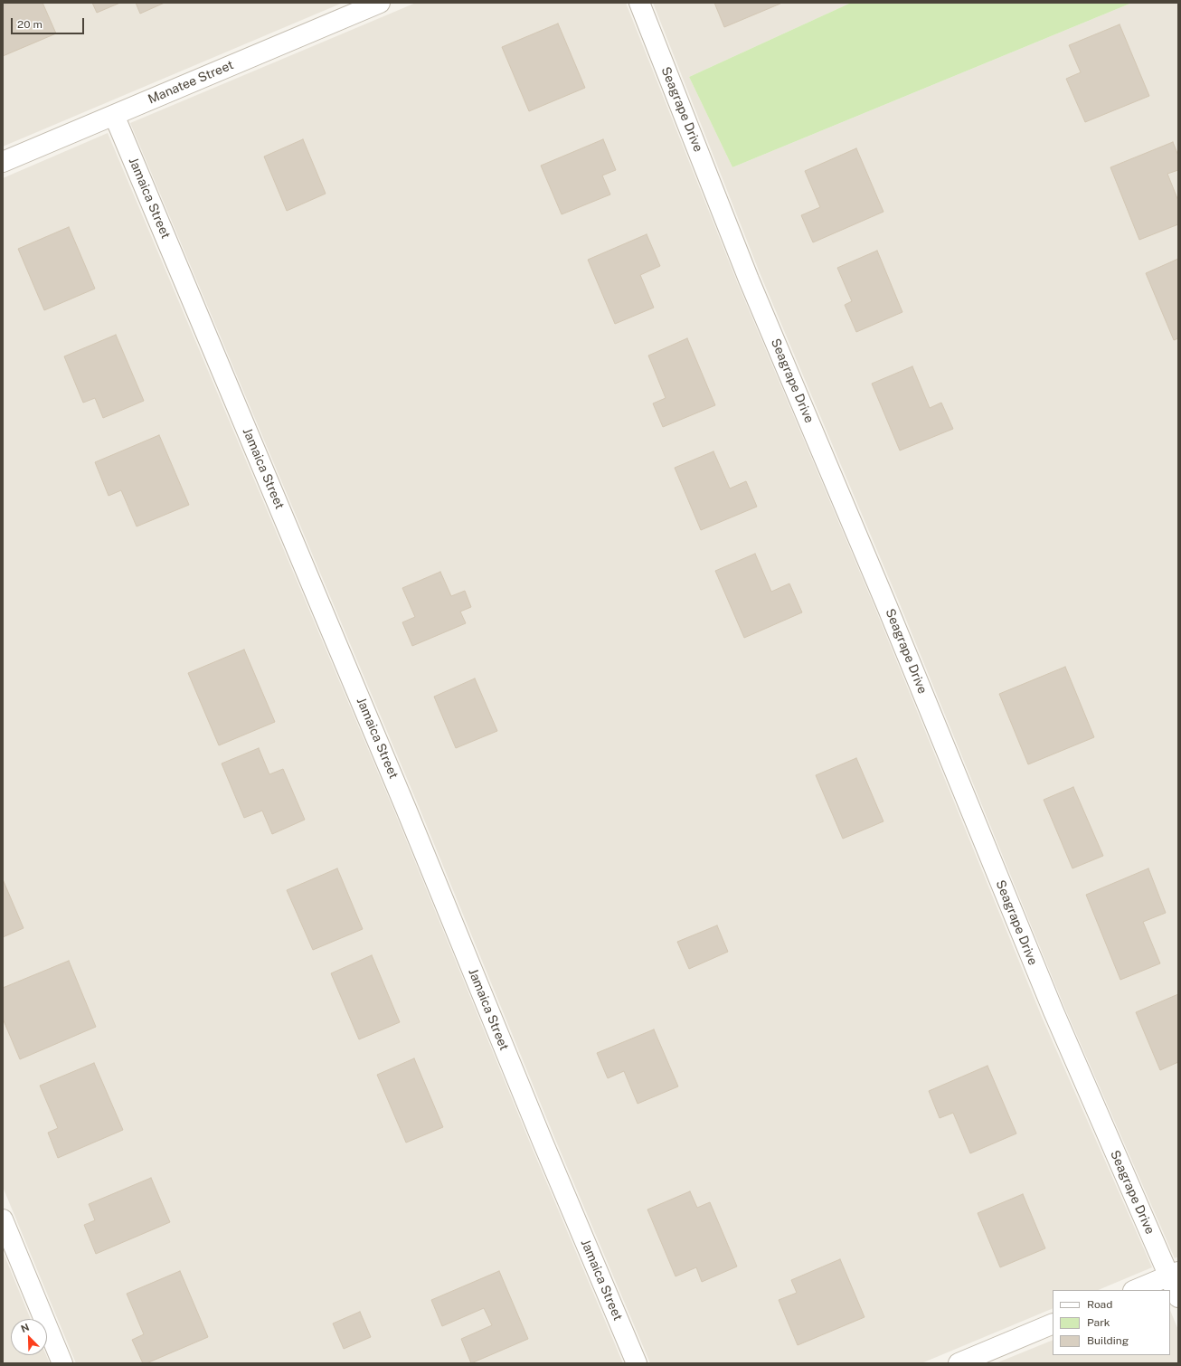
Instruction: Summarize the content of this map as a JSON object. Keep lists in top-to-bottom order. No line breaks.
{"streets":{"street":["Manatee Street","Seagrape Drive","Jamaica Street"]},"crossings":[["Manatee Street","Jamaica Street"]],"legend":["Road","Park","Building"],"scale_bar":"20 m","north":"top left"}
